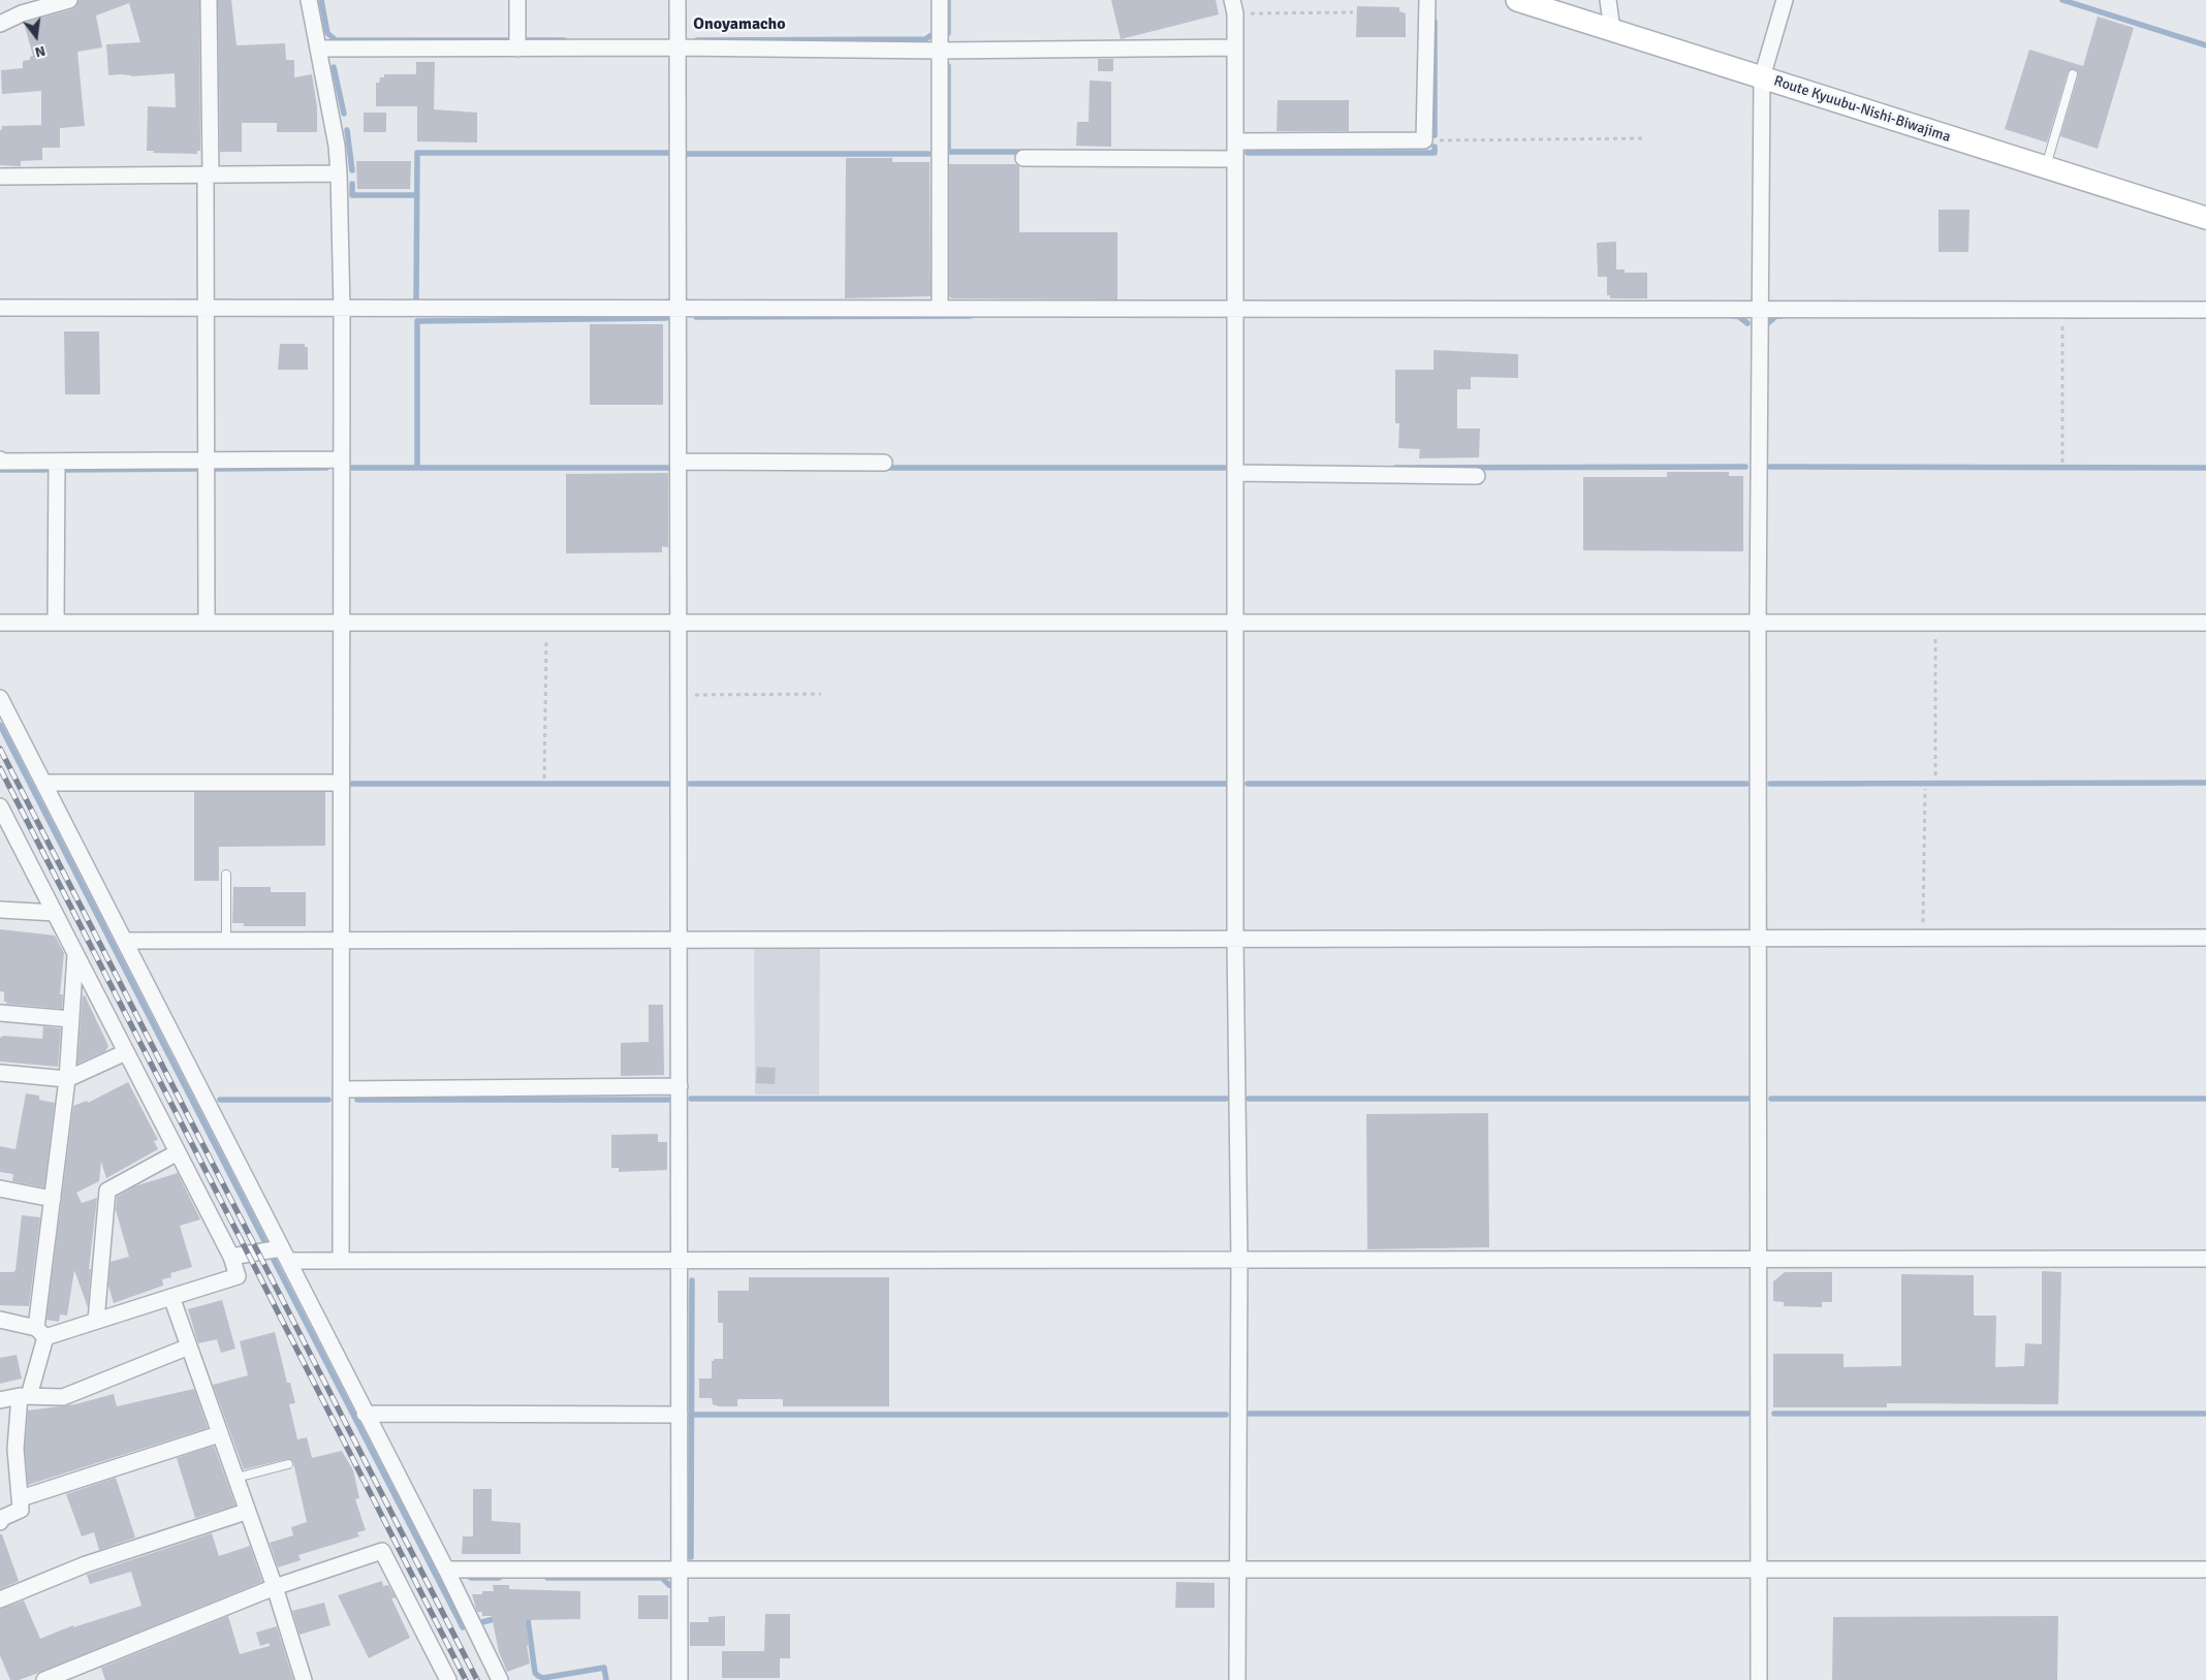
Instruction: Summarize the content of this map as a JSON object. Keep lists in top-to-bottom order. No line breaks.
{"streets":{"main road":["Route Kyuubu-Nishi-Biwajima"]},"districts":["Onoyamacho"],"north":"bottom"}
